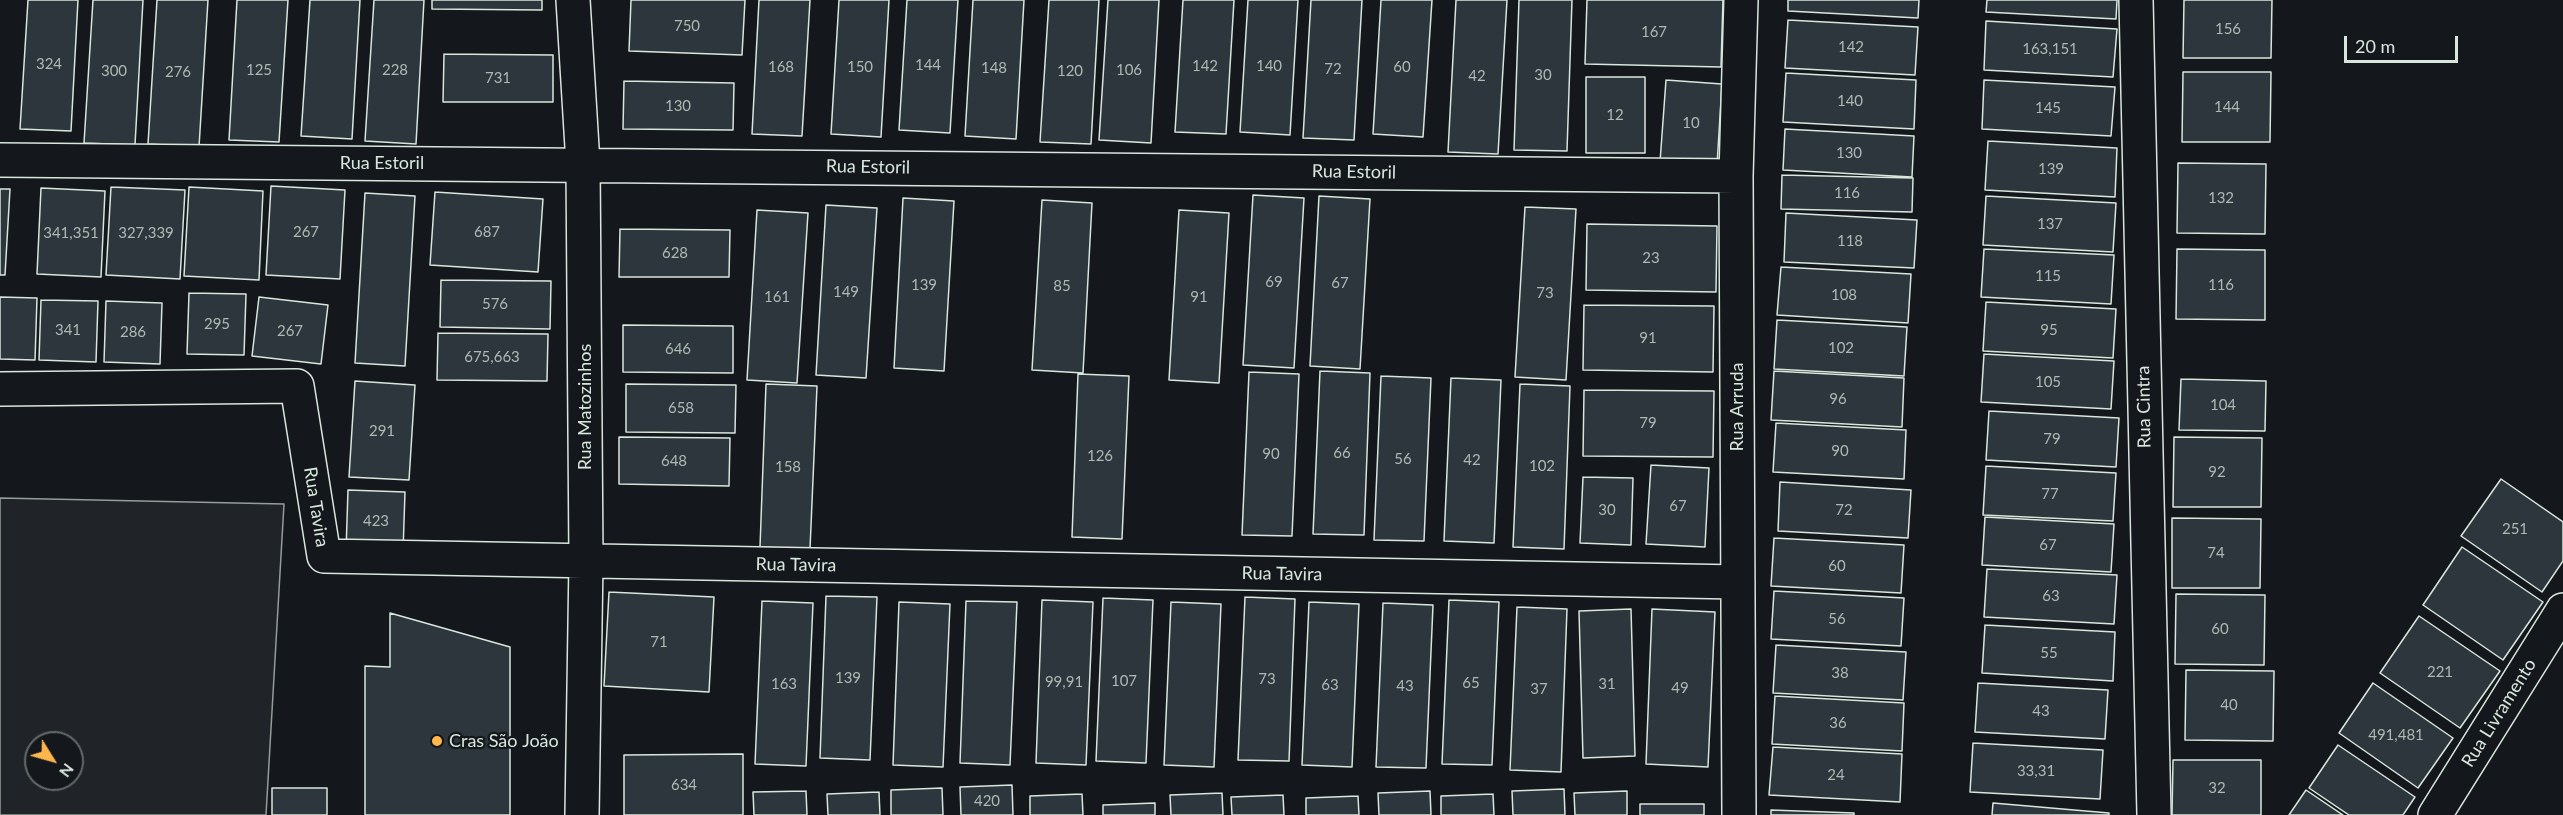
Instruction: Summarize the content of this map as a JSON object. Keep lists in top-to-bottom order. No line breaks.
{"streets":{"street":["Rua Estoril","Rua Matozinhos","Rua Arruda","Rua Cintra","Rua Tavira","Rua Livramento"]},"crossings":[["Rua Estoril","Rua Matozinhos"],["Rua Estoril","Rua Arruda"],["Rua Matozinhos","Rua Tavira"],["Rua Arruda","Rua Tavira"]],"places":["Cras São João"],"house_numbers":["750","156","167","142","163,151","324","144","142","140","168","150","60","148","72","125","228","106","300","120","276","30","42","731","140","130","144","145","12","10","130","139","116","132","137","267","687","341,351","327,339","118","628","23","115","69","67","139","116","85","149","73","108","161","91","576","295","341","95","267","286","91","102","646","675,663","105","96","104","658","79","291","79","90","66","90","126","56","42","648","102","158","92","77","67","30","72","423","251","67","74","60","63","56","60","71","55","221","38","139","73","107","99,91","65","163","31","63","43","49","37","40","43","36","491,481","33,31","24","634","32","420"],"scale_bar":"20 m","north":"bottom right"}
